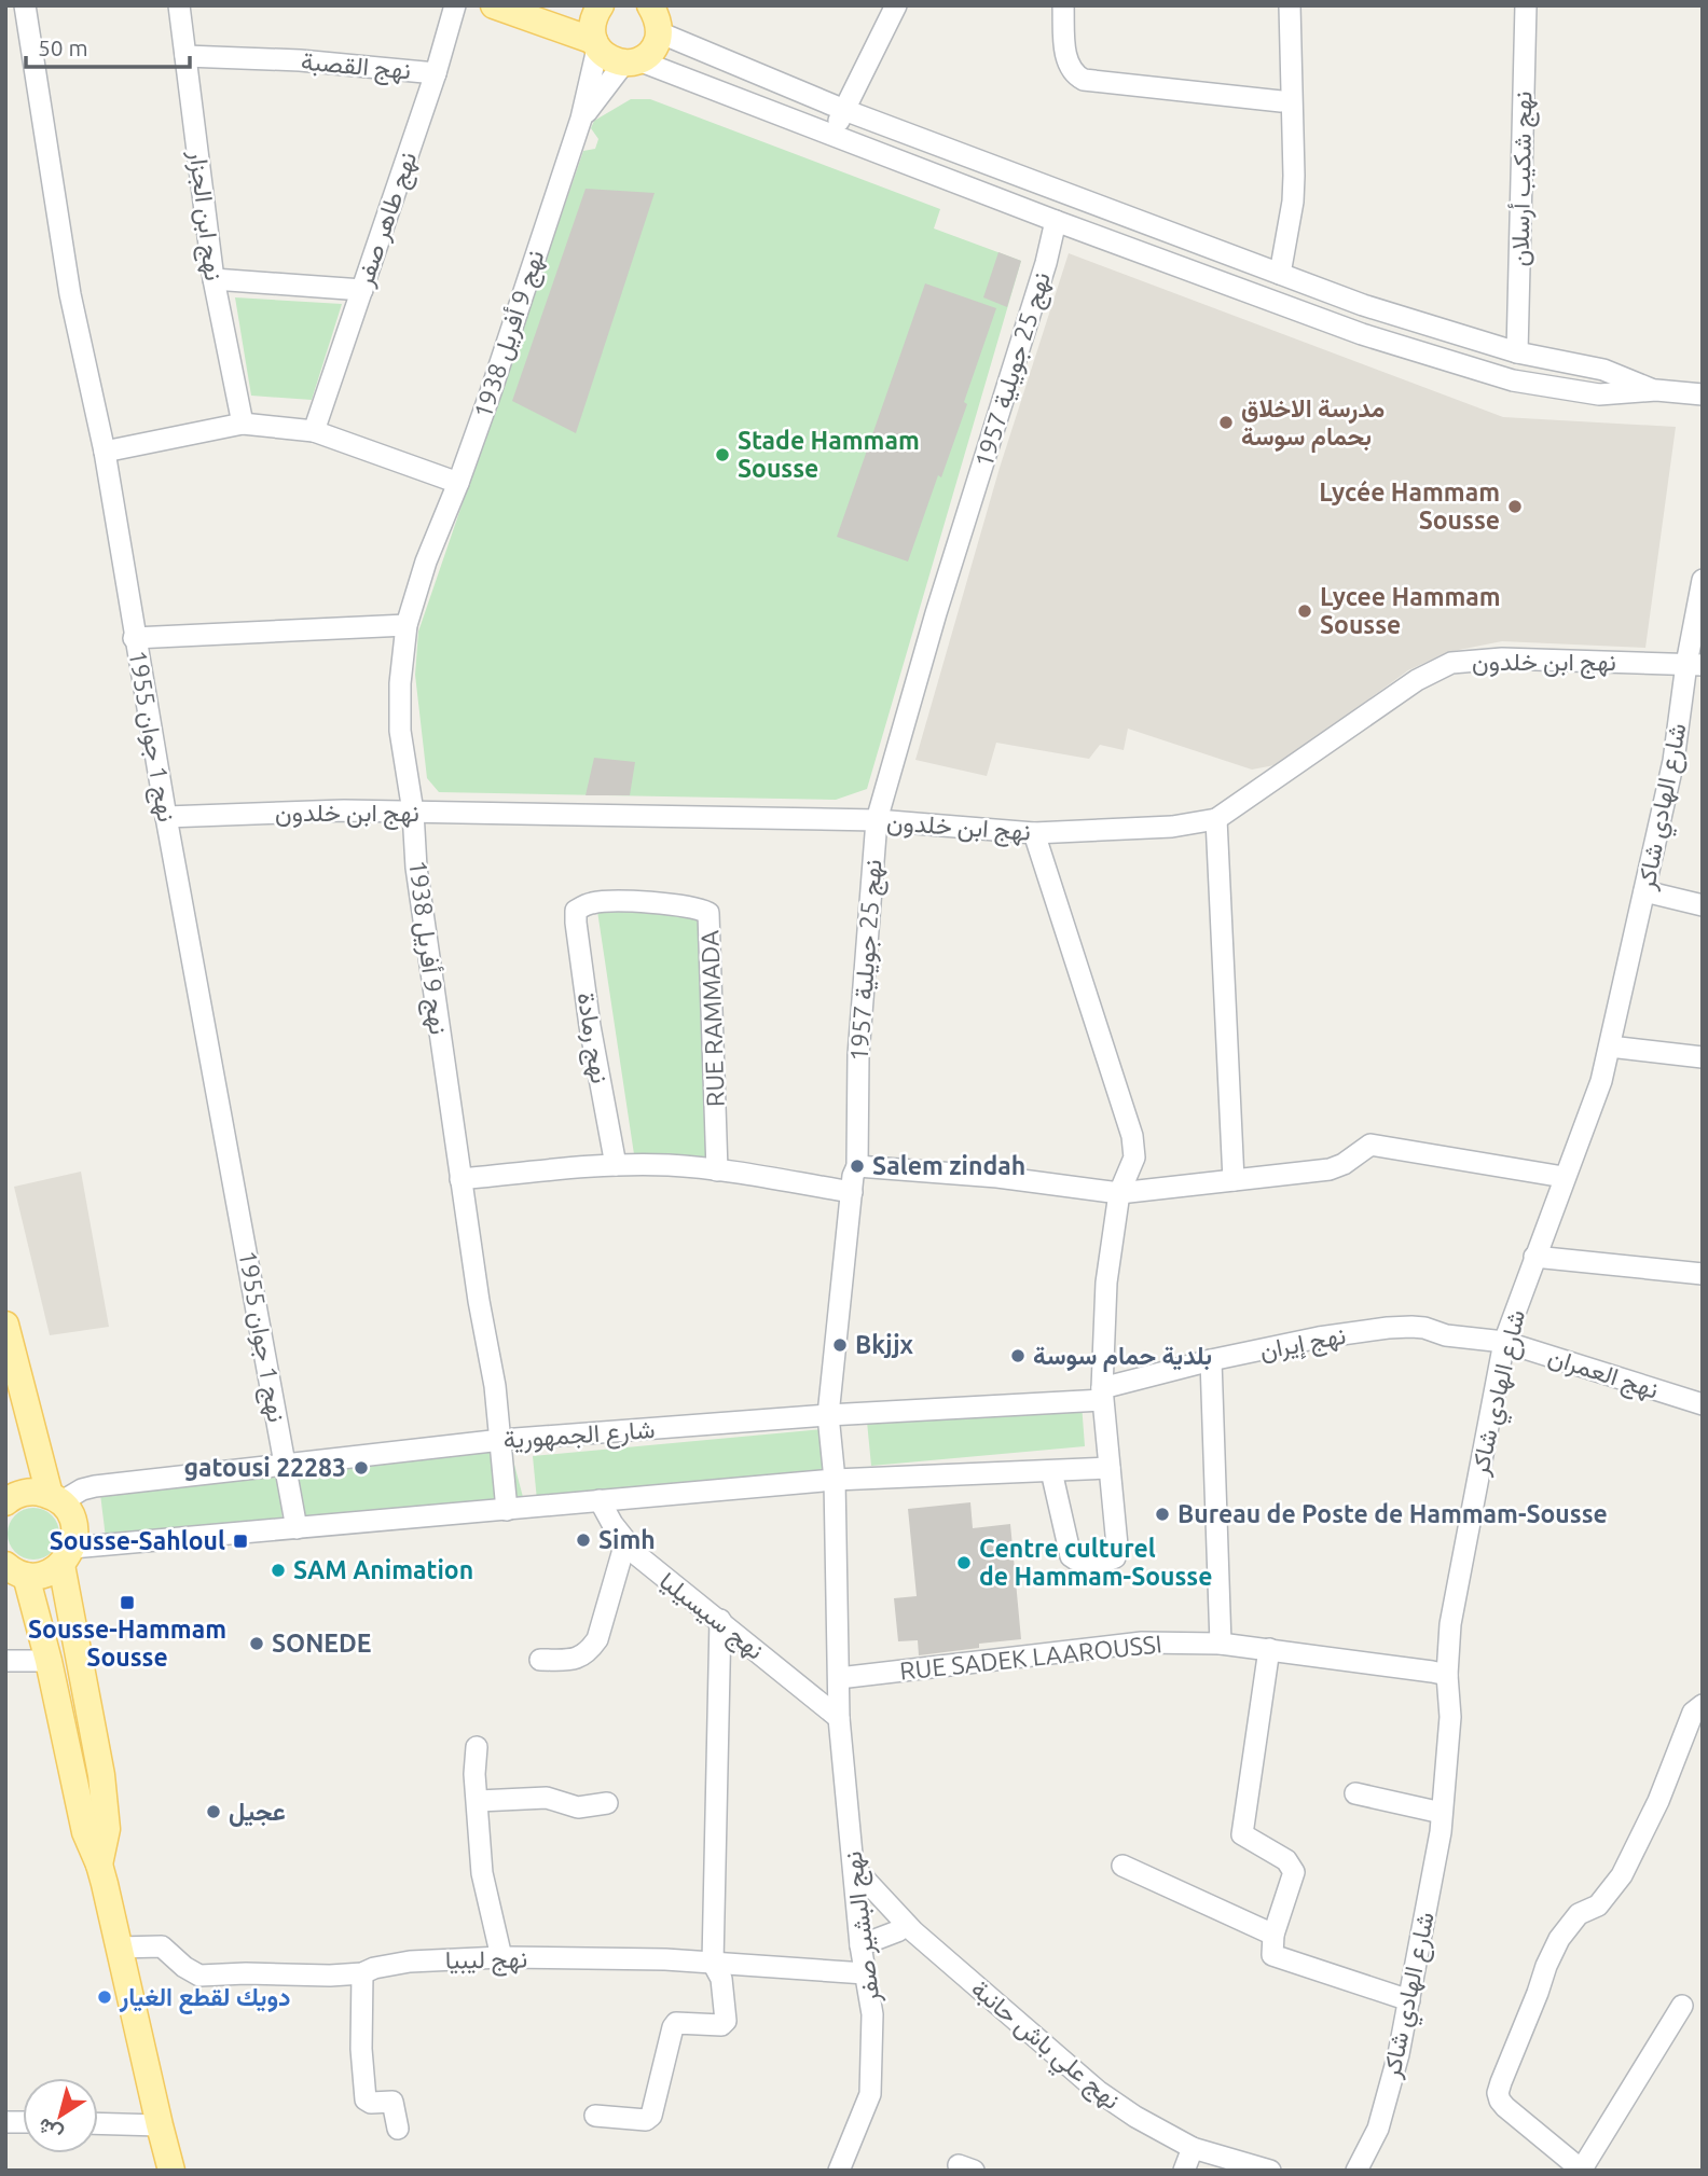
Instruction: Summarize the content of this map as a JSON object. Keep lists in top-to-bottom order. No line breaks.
{"streets":{"street":["نهج القصبة","نهج شكيب أرسلان","نهج ابن الجزار","نهج طاهر صفر","نهج 9 أفريل 1938","نهج 25 جويلية 1957","نهج ابن خلدون","نهج 1 جوان 1955","شارع الهادي شاكر","RUE RAMMADA","نهج رمادة","نهج إيران","نهج العمران","شارع الجمهورية","نهج سيسيليا","RUE SADEK LAAROUSSI","نهج البشير صفر","نهج ليبيا","نهج علي باش حانبة"]},"crossings":[["نهج القصبة","نهج ابن الجزار"],["نهج القصبة","نهج طاهر صفر"],["نهج 9 أفريل 1938","نهج ابن خلدون"],["نهج 9 أفريل 1938","شارع الجمهورية"],["نهج 25 جويلية 1957","نهج ابن خلدون"],["نهج 25 جويلية 1957","شارع الجمهورية"],["نهج 25 جويلية 1957","RUE SADEK LAAROUSSI"],["نهج 25 جويلية 1957","نهج البشير صفر"],["نهج ابن خلدون","نهج 1 جوان 1955"],["نهج ابن خلدون","شارع الهادي شاكر"],["نهج 1 جوان 1955","شارع الجمهورية"],["شارع الهادي شاكر","نهج إيران"],["شارع الهادي شاكر","نهج العمران"],["شارع الهادي شاكر","RUE SADEK LAAROUSSI"],["RUE RAMMADA","نهج رمادة"],["نهج إيران","نهج العمران"],["نهج إيران","شارع الجمهورية"],["نهج سيسيليا","نهج البشير صفر"],["RUE SADEK LAAROUSSI","نهج البشير صفر"],["نهج البشير صفر","نهج ليبيا"],["نهج البشير صفر","نهج علي باش حانبة"]],"places":{"other":["مدرسة الاخلاق بحمام سوسة","Stade Hammam Sousse","Lycée Hammam Sousse","Lycee Hammam Sousse","Salem zindah","Bkjjx","بلدية حمام سوسة","gatousi 22283","Bureau de Poste de Hammam-Sousse","Simh","Centre culturel de Hammam-Sousse","SAM Animation","SONEDE","عجيل","دويك لقطع الغيار"],"transit":["Sousse-Sahloul","Sousse-Hammam Sousse"]},"scale_bar":"50 m","north":"bottom left"}
